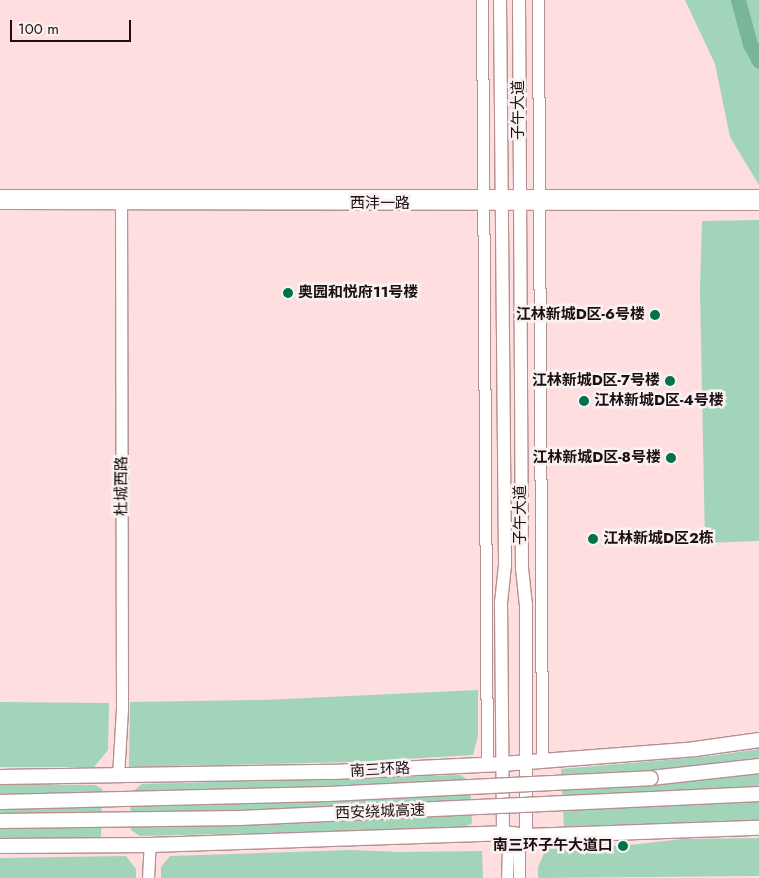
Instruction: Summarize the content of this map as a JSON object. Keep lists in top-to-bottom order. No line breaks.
{"streets":{"highway":["南三环路","西安绕城高速"],"main road":["子午大道","西沣一路","杜城西路"]},"crossings":[["子午大道","西沣一路"],["子午大道","南三环路"],["西沣一路","杜城西路"],["杜城西路","南三环路"]],"places":["奥园和悦府11号楼","江林新城D区-6号楼","江林新城D区-7号楼","江林新城D区-4号楼","江林新城D区-8号楼","江林新城D区2栋","南三环子午大道口"],"scale_bar":"100 m"}
